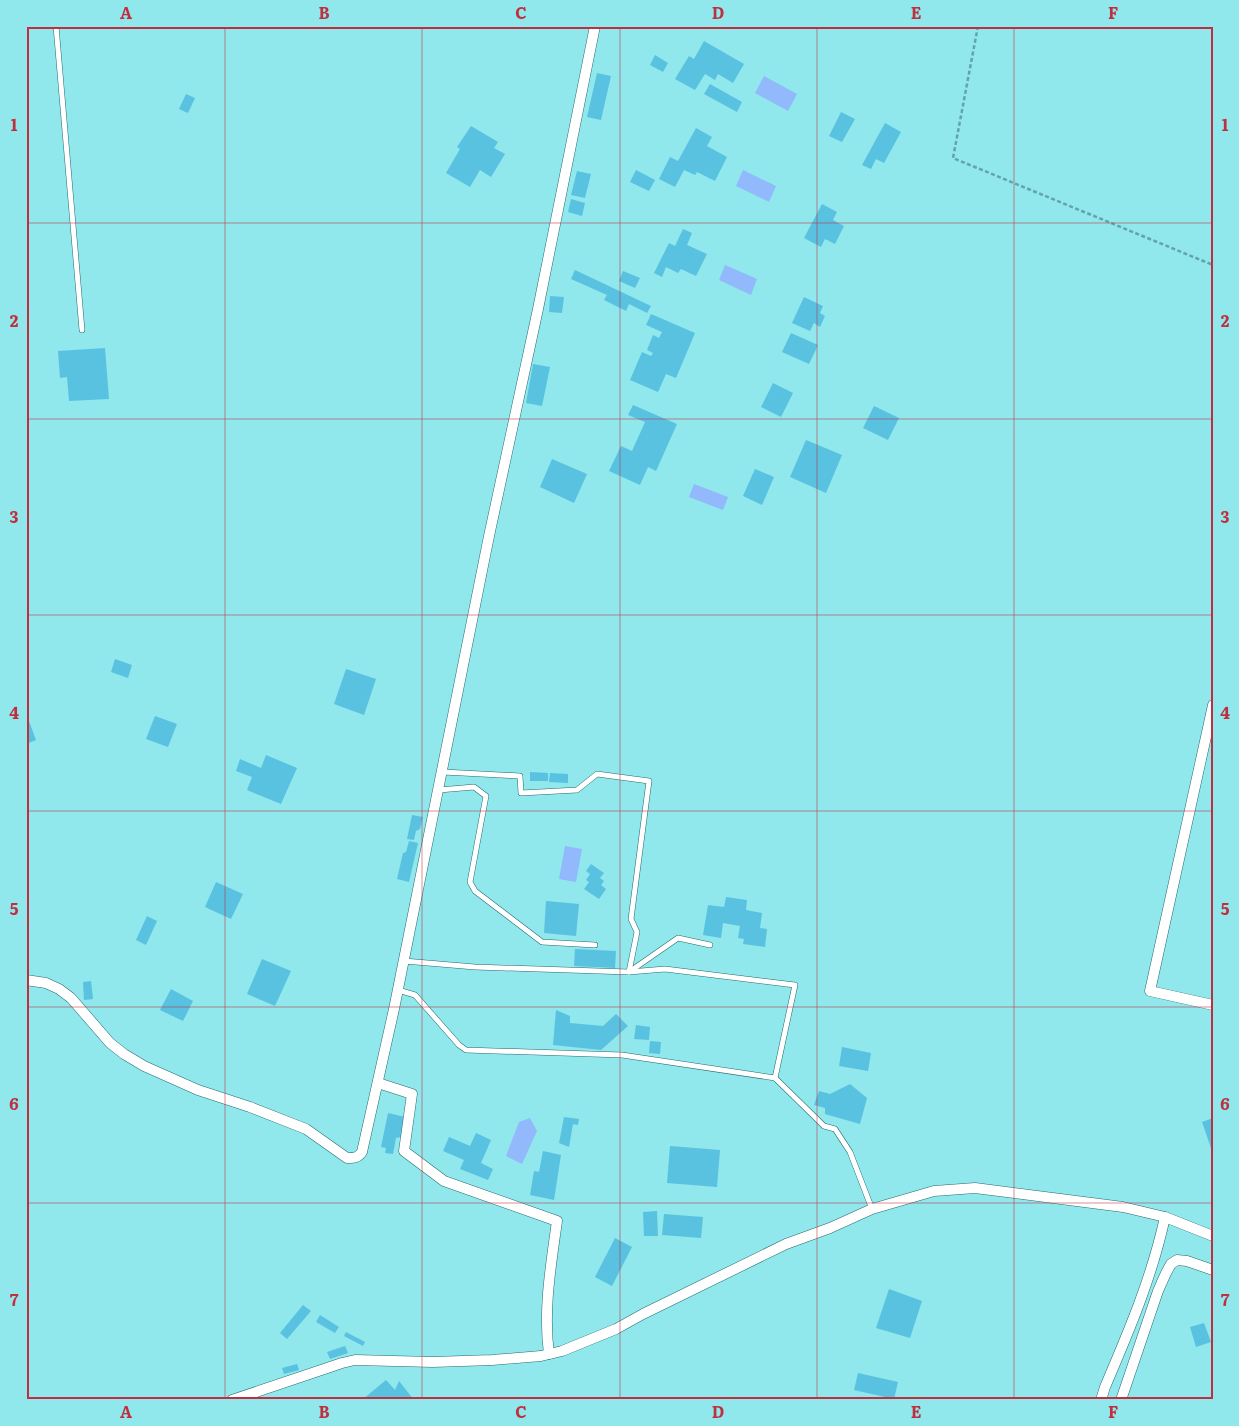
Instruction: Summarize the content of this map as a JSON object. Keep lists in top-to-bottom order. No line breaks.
{"grid":{"columns":["A","B","C","D","E","F"],"rows":["1","2","3","4","5","6","7"]}}
